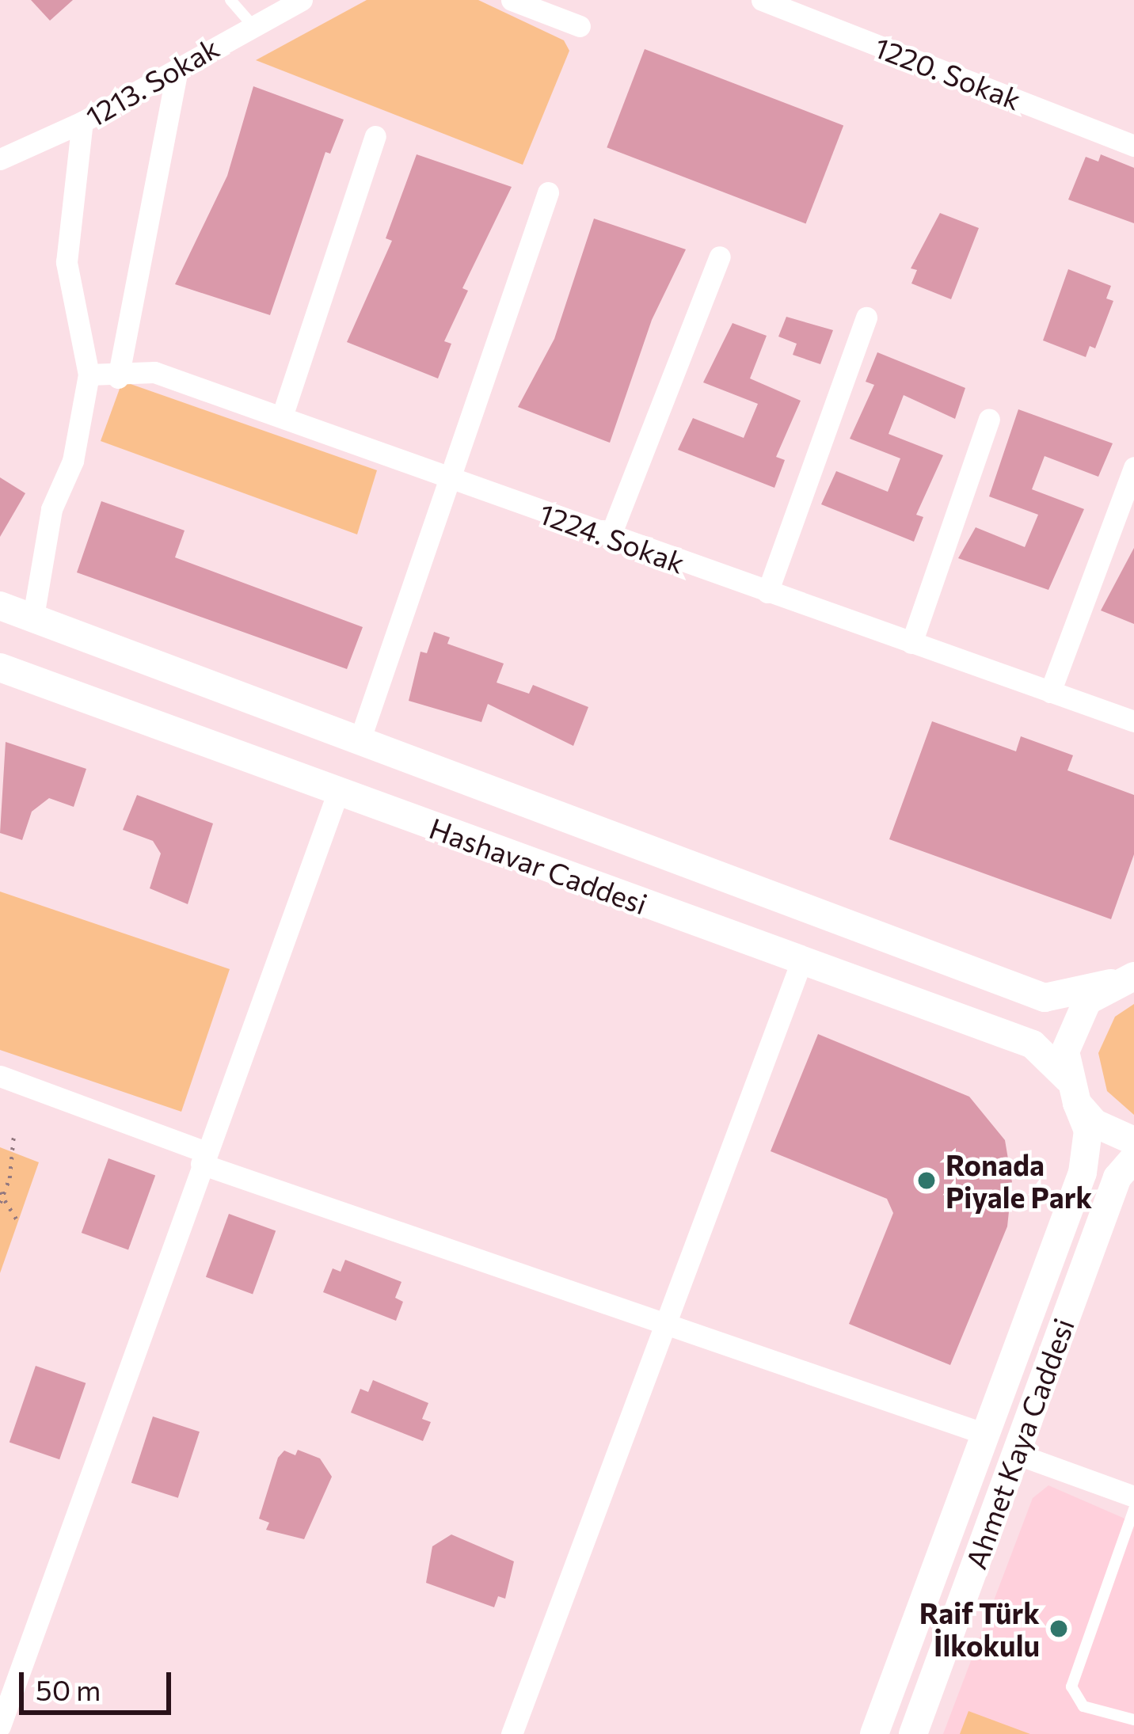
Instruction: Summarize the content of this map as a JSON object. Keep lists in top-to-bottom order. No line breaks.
{"streets":{"main road":["Hashavar Caddesi","Ahmet Kaya Caddesi"],"street":["1220. Sokak","1213. Sokak","1224. Sokak"]},"places":["Ronada Piyale Park","Raif Türk İlkokulu"],"scale_bar":"50 m"}
